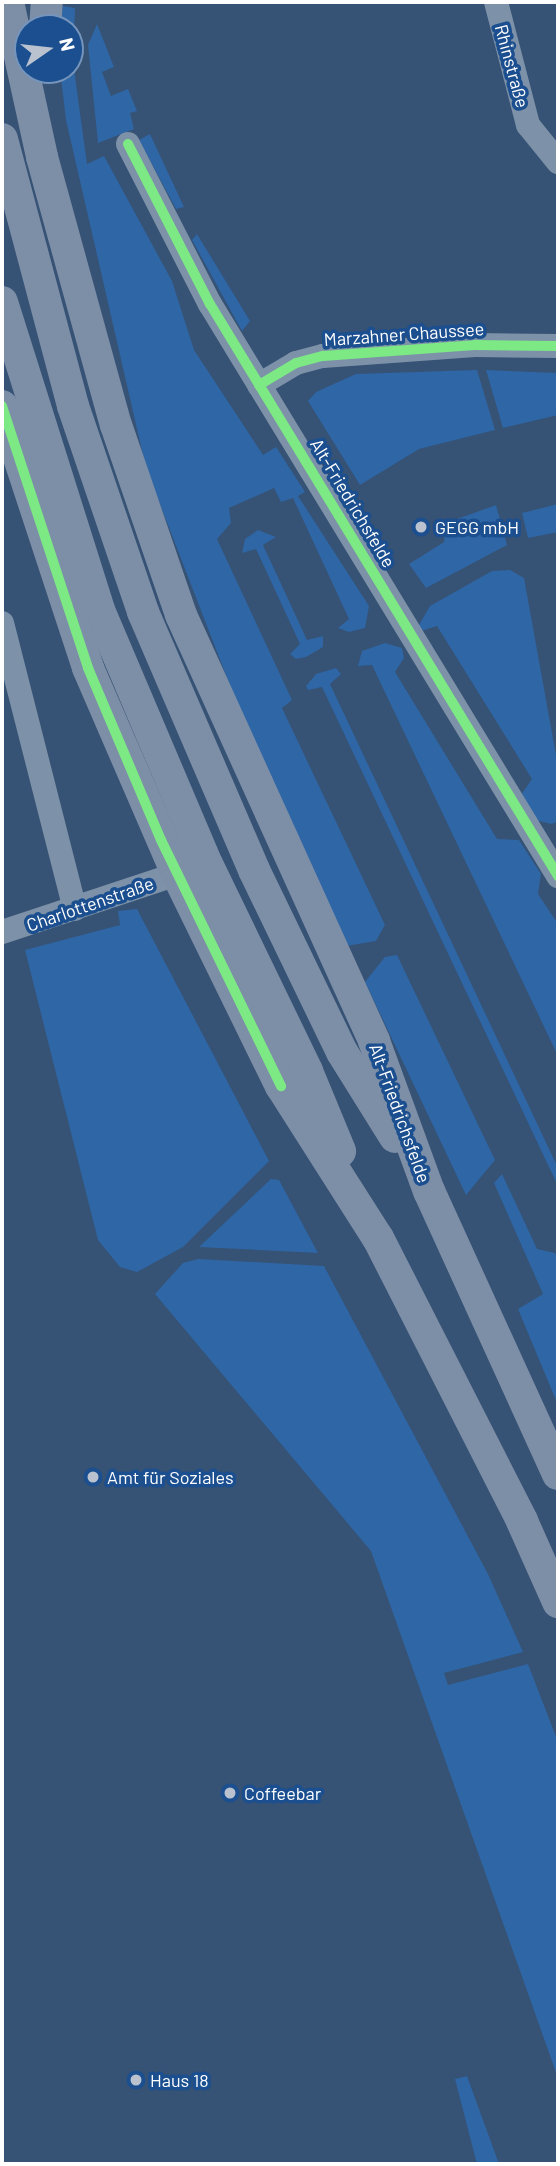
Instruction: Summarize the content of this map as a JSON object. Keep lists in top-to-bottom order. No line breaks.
{"streets":{"main road":["Alt-Friedrichsfelde"],"street":["Rhinstraße","Marzahner Chaussee","Charlottenstraße"]},"crossings":[["Marzahner Chaussee","Alt-Friedrichsfelde"]],"places":["GEGG mbH","Amt für Soziales","Coffeebar","Haus 18"],"north":"right"}
